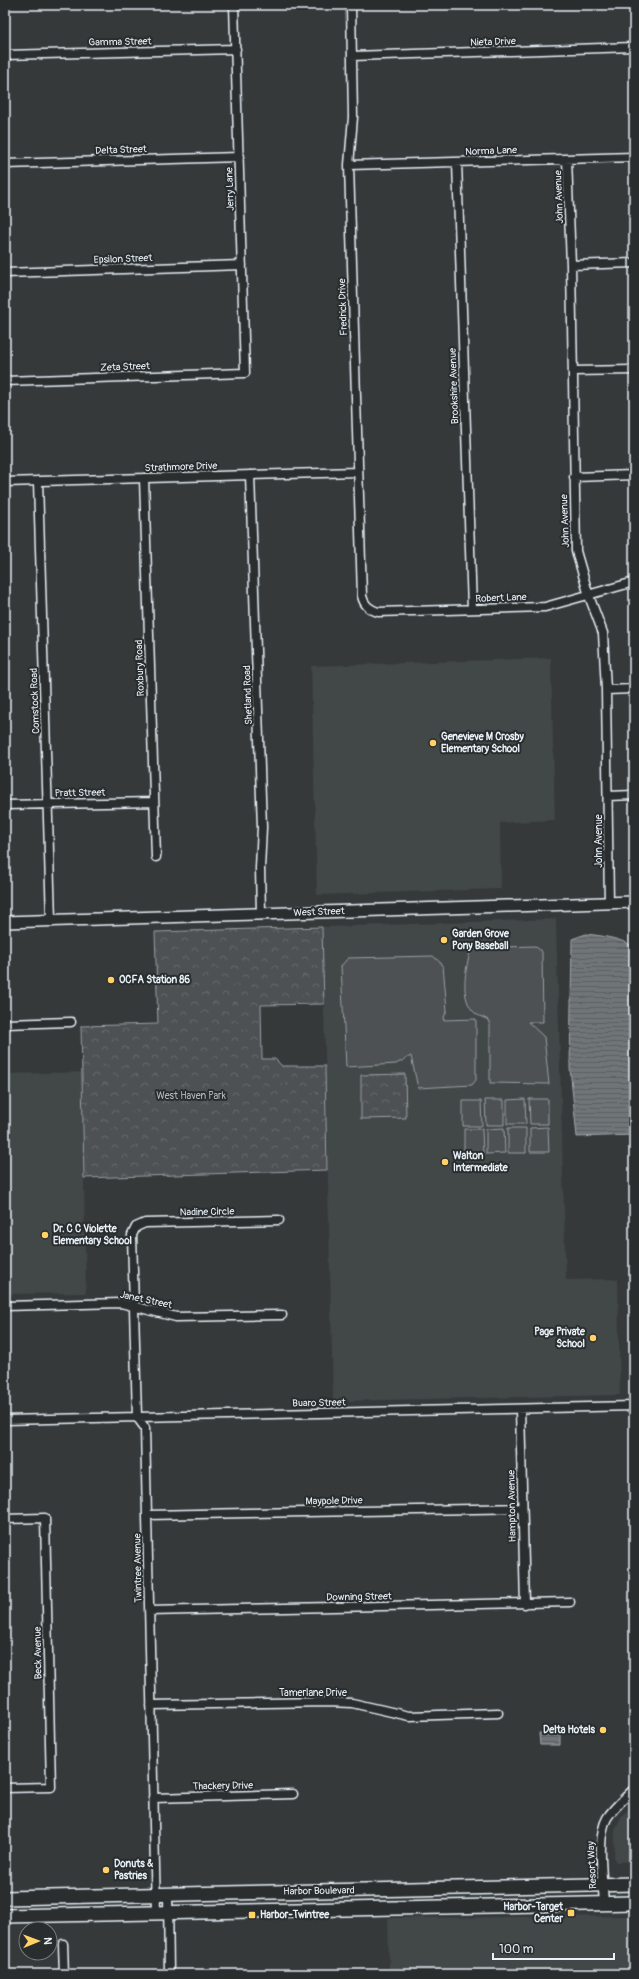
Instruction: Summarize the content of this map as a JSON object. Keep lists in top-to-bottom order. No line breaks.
{"streets":{"main road":["West Street","Harbor Boulevard"],"street":["Gamma Street","Nieta Drive","Delta Street","Norma Lane","Jerry Lane","John Avenue","Epsilon Street","Fredrick Drive","Zeta Street","Brookshire Avenue","Strathmore Drive","Robert Lane","Roxbury Road","Shetland Road","Comstock Road","Pratt Street","Nadine Circle","Janet Street","Buaro Street","Maypole Drive","Hampton Avenue","Twintree Avenue","Downing Street","Beck Avenue","Tamerlane Drive","Thackery Drive","Resort Way"]},"crossings":[["Gamma Street","Jerry Lane"],["Nieta Drive","Fredrick Drive"],["Delta Street","Jerry Lane"],["Norma Lane","John Avenue"],["Norma Lane","Fredrick Drive"],["Norma Lane","Brookshire Avenue"],["Jerry Lane","Epsilon Street"],["Jerry Lane","Zeta Street"],["John Avenue","Robert Lane"],["John Avenue","West Street"],["Fredrick Drive","Strathmore Drive"],["Fredrick Drive","Robert Lane"],["Brookshire Avenue","Robert Lane"],["Strathmore Drive","Roxbury Road"],["Strathmore Drive","Shetland Road"],["Strathmore Drive","Comstock Road"],["Roxbury Road","Pratt Street"],["Shetland Road","West Street"],["Comstock Road","Pratt Street"],["Comstock Road","West Street"],["Nadine Circle","Twintree Avenue"],["Janet Street","Twintree Avenue"],["Buaro Street","Hampton Avenue"],["Buaro Street","Twintree Avenue"],["Maypole Drive","Hampton Avenue"],["Maypole Drive","Twintree Avenue"],["Hampton Avenue","Downing Street"],["Twintree Avenue","Downing Street"],["Twintree Avenue","Tamerlane Drive"],["Twintree Avenue","Thackery Drive"],["Twintree Avenue","Harbor Boulevard"],["Resort Way","Harbor Boulevard"]],"parks":["West Haven Park"],"places":{"other":["Genevieve M Crosby Elementary School","Garden Grove Pony Baseball","OCFA Station 86","Walton Intermediate","Dr. C C Violette Elementary School","Page Private School","Delta Hotels","Donuts & Pastries"],"transit":["Harbor-Target Center","Harbor-Twintree"]},"scale_bar":"100 m","north":"right"}
